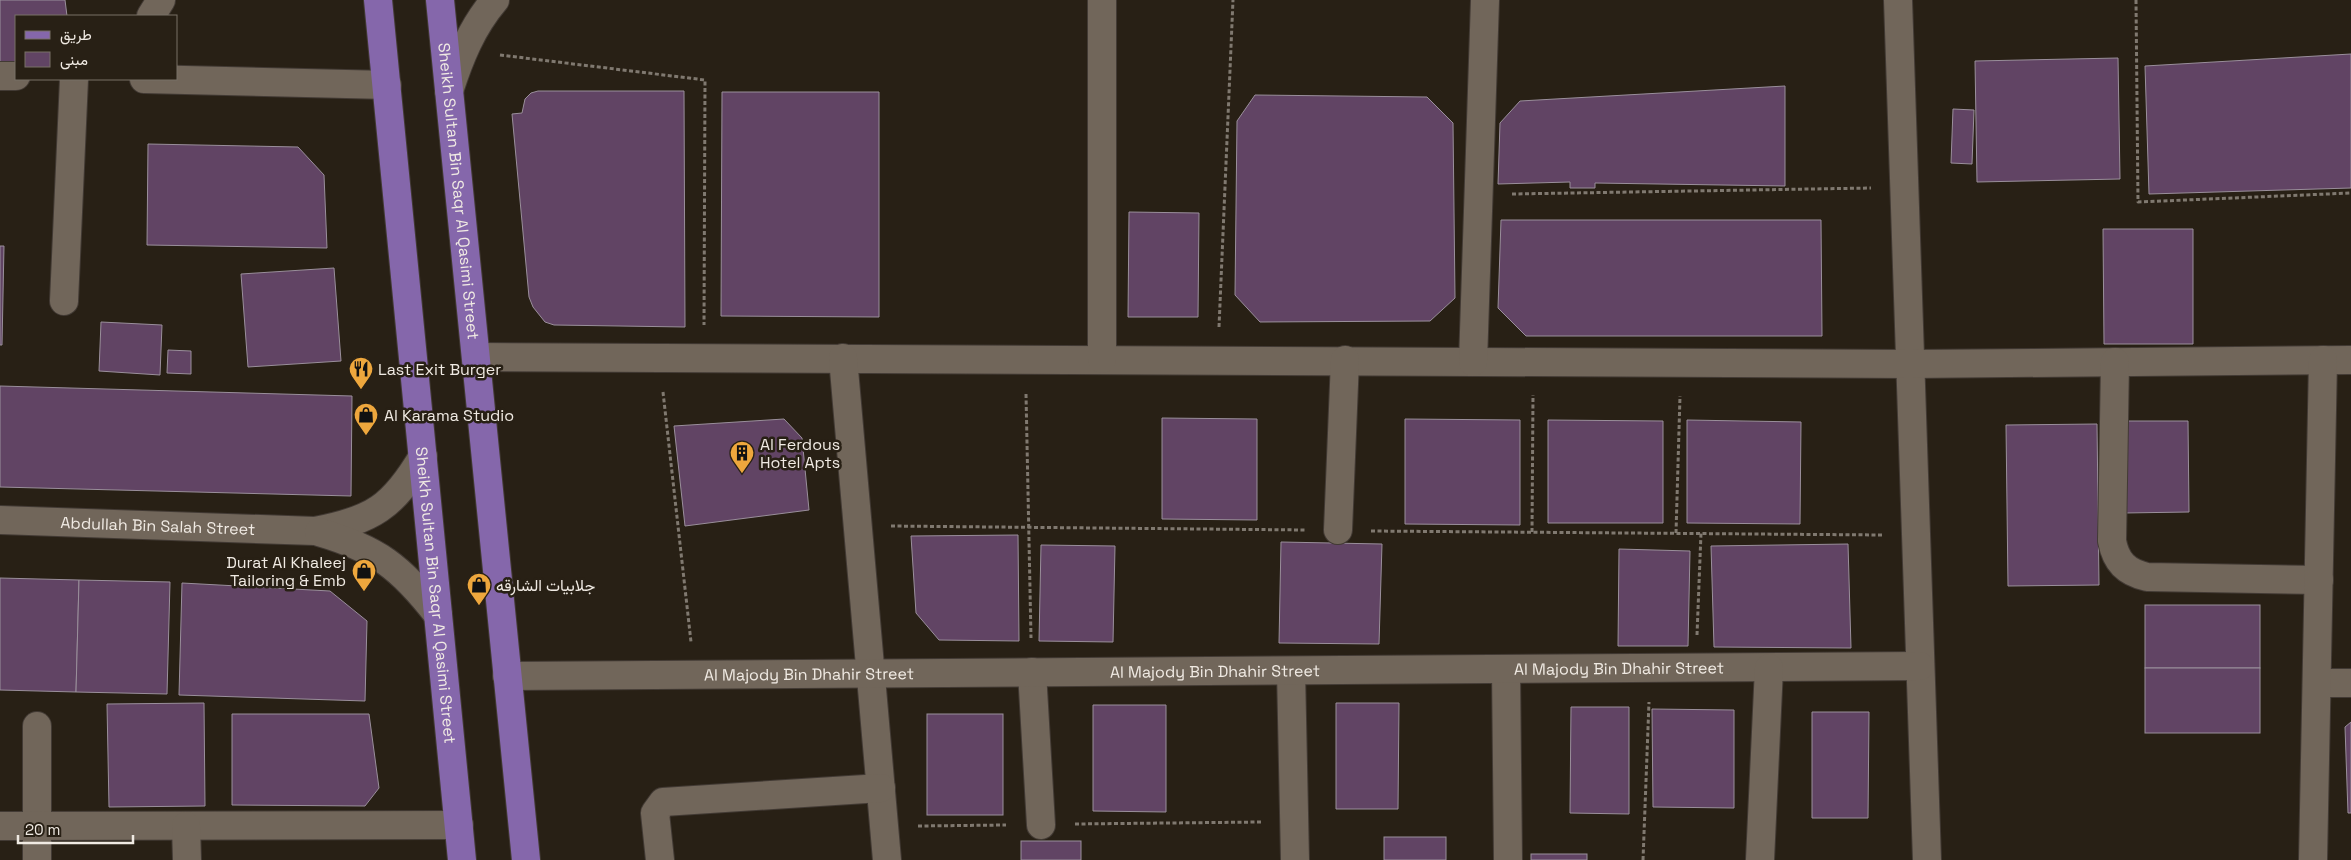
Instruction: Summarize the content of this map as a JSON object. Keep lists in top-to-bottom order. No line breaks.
{"streets":{"main road":["Sheikh Sultan Bin Saqr Al Qasimi Street"],"street":["Abdullah Bin Salah Street","Al Majody Bin Dhahir Street"]},"crossings":[["Sheikh Sultan Bin Saqr Al Qasimi Street","Abdullah Bin Salah Street"],["Sheikh Sultan Bin Saqr Al Qasimi Street","Al Majody Bin Dhahir Street"]],"places":{"restaurant":["Last Exit Burger"],"shop":["Al Karama Studio","Durat Al Khaleej Tailoring & Emb","جلابيات الشارقه"],"building":["Al Ferdous Hotel Apts"]},"legend":["طريق","مبنى"],"scale_bar":"20 m"}
